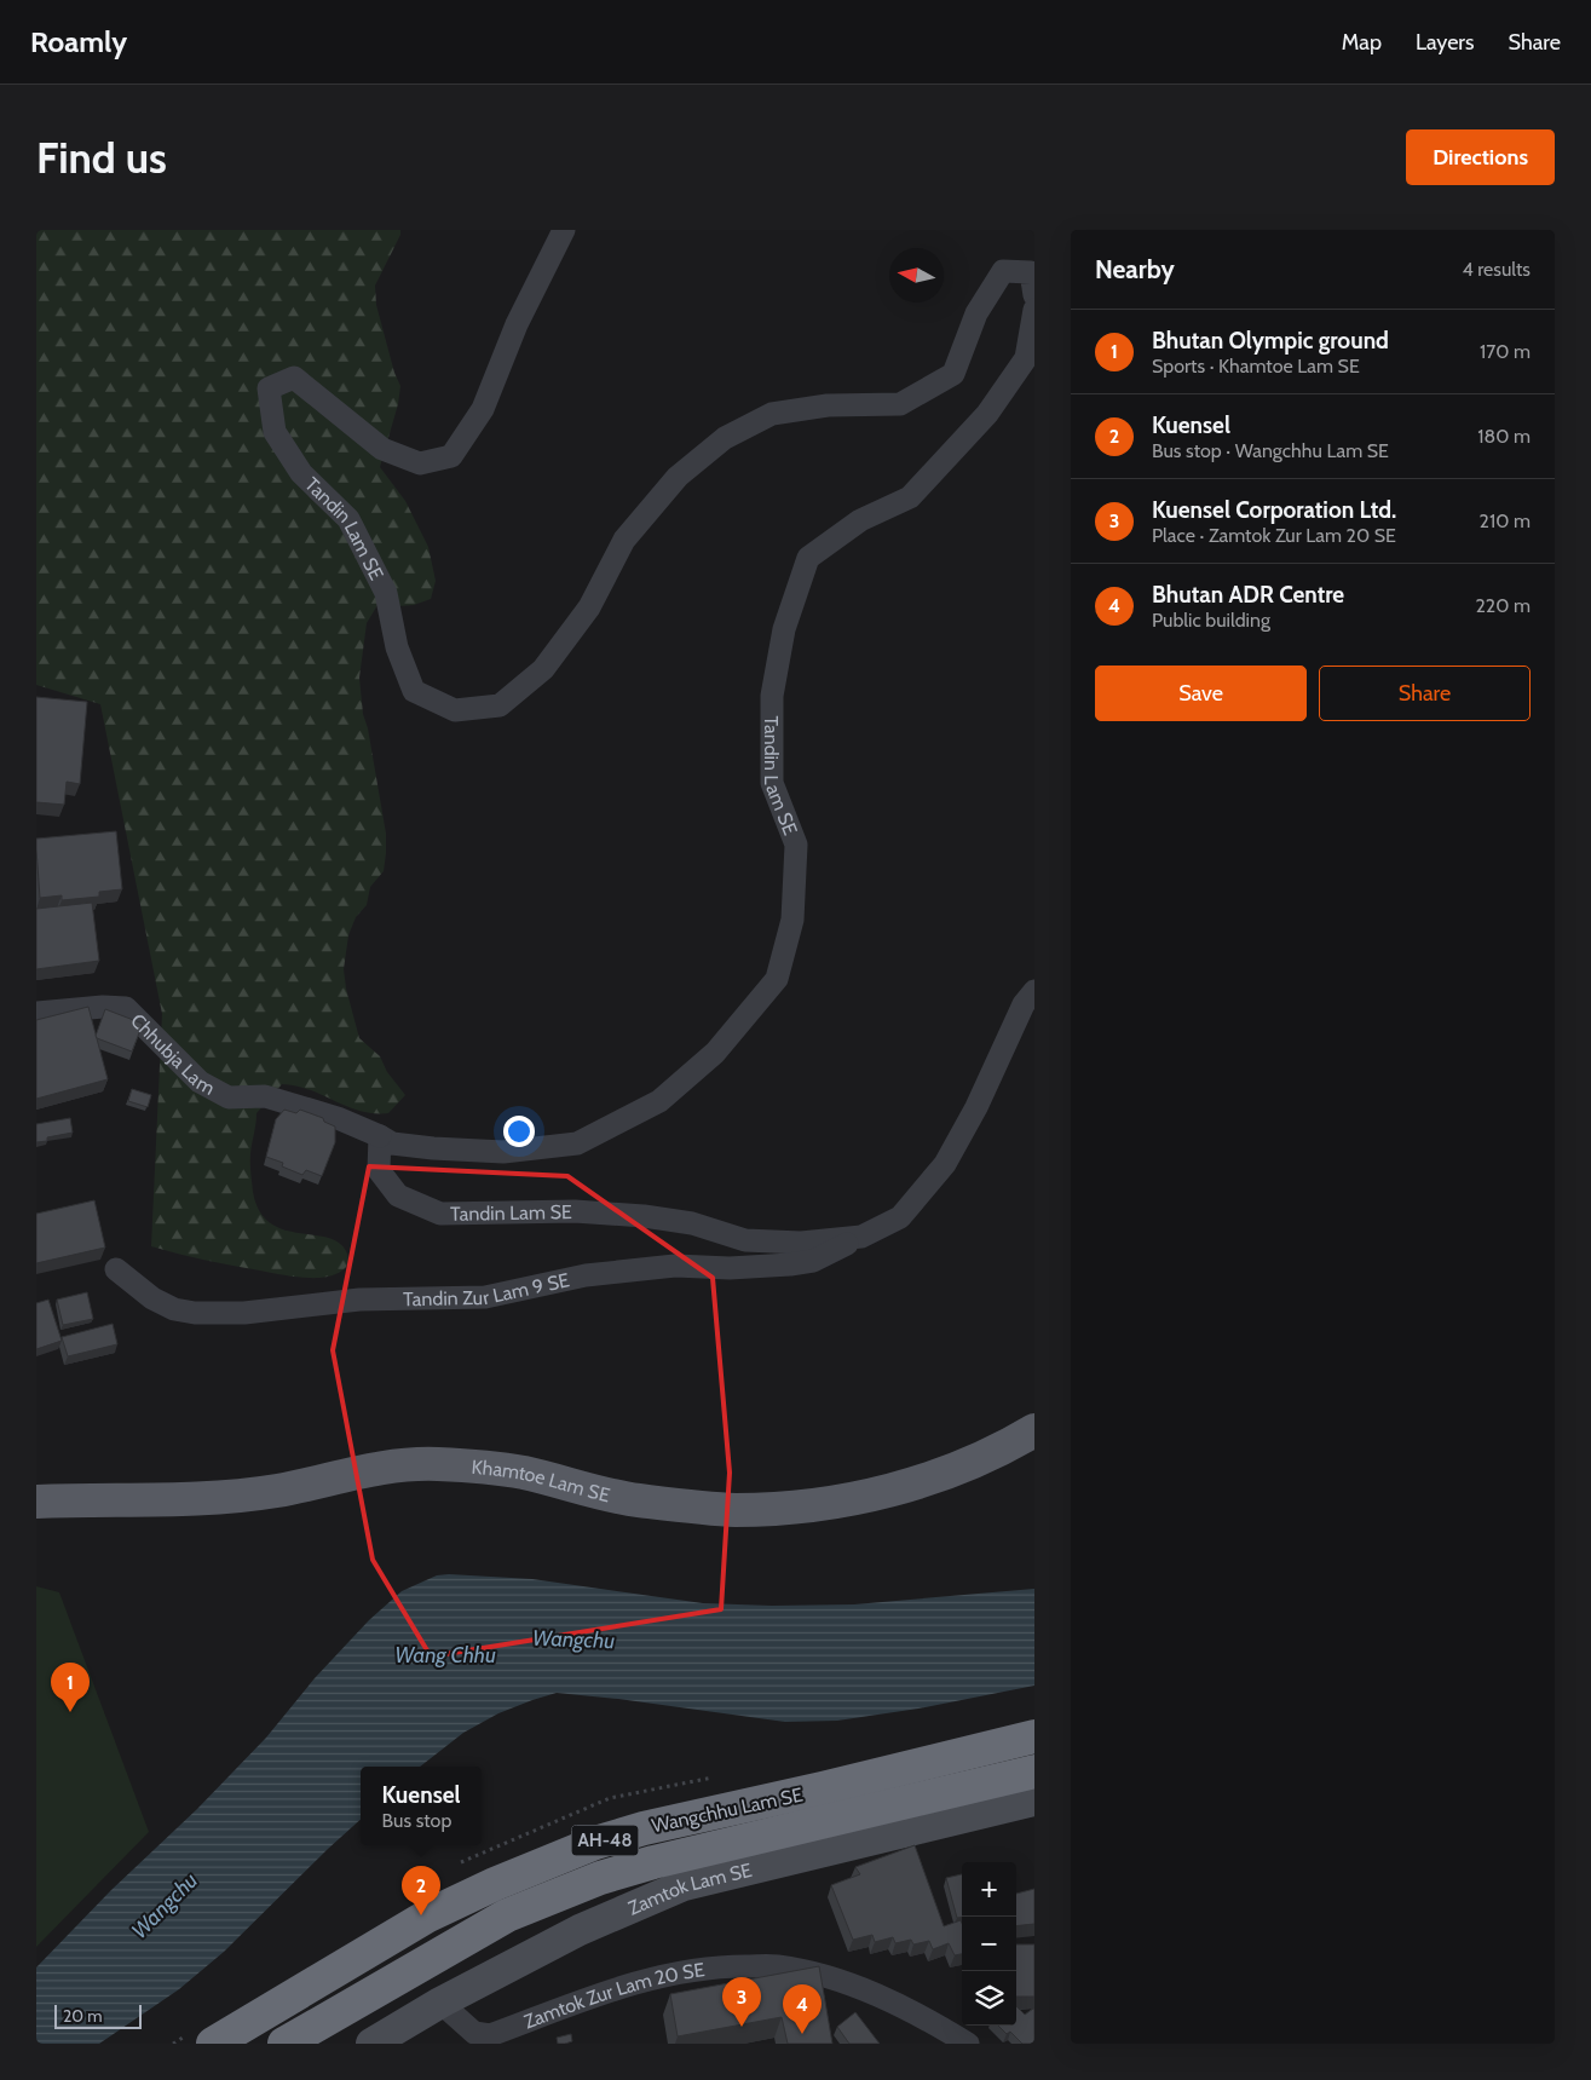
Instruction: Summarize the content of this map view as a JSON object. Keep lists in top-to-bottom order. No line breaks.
{"streets":{"highway":["Wangchhu Lam SE","AH-48"],"main road":["Khamtoe Lam SE","Zamtok Lam SE"],"street":["Tandin Lam SE","Chhubja Lam","Tandin Zur Lam 9 SE","Zamtok Zur Lam 20 SE"]},"crossings":[["Tandin Lam SE","Chhubja Lam"],["Tandin Lam SE","Tandin Zur Lam 9 SE"],["Zamtok Lam SE","Zamtok Zur Lam 20 SE"]],"water":["Wangchu","Wang Chhu"],"scale_bar":"20 m","north":"left","page":{"header":"Roamly","nav":["Map","Layers","Share"],"buttons":["Directions",["Save","Share"]],"title":"Find us","heading":["Nearby","4 results"],"list":[{"mark":"1","name":"Bhutan Olympic ground","note":"Sports · Khamtoe Lam SE","value":"170 m"},{"mark":"2","name":"Kuensel","note":"Bus stop · Wangchhu Lam SE","value":"180 m"},{"mark":"3","name":"Kuensel Corporation Ltd.","note":"Place · Zamtok Zur Lam 20 SE","value":"210 m"},{"mark":"4","name":"Bhutan ADR Centre","note":"Public building","value":"220 m"}],"pins":["1","2","3","4"],"popup":["Kuensel","Bus stop"],"map_buttons":["+","−"],"scale":"20 m"}}
